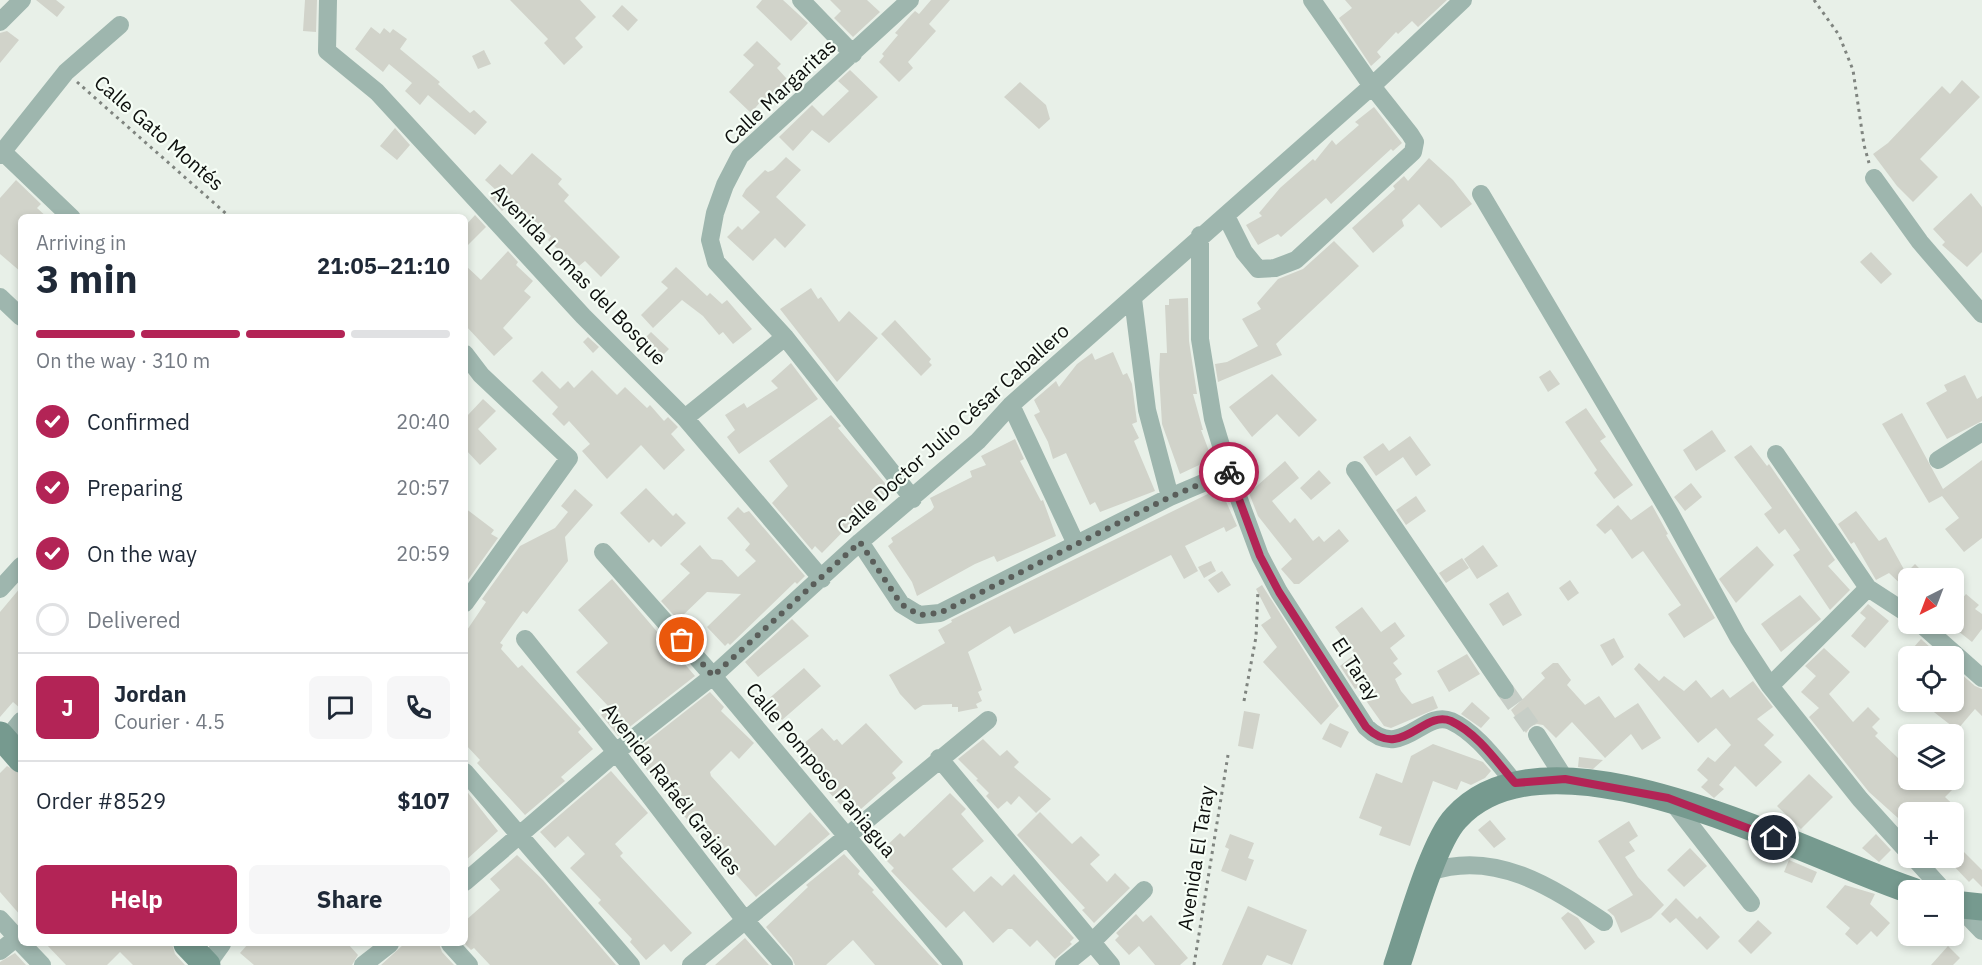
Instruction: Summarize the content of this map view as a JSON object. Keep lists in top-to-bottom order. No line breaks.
{"streets":{"street":["Calle Margaritas","Avenida Lomas del Bosque","Calle Doctor Julio César Caballero","El Taray","Calle Pomposo Paniagua","Avenida Rafaél Grajales"],"path":["Calle Gato Montés","Avenida El Taray"]},"crossings":[["Avenida Lomas del Bosque","Calle Doctor Julio César Caballero"],["Calle Doctor Julio César Caballero","El Taray"],["Calle Doctor Julio César Caballero","Calle Pomposo Paniagua"],["Calle Doctor Julio César Caballero","Avenida Rafaél Grajales"]],"north":"bottom left","page":{"heading":["3 min","Arriving in","21:05–21:10"],"panel":["Jordan","Courier · 4.5","Order #8529","$107"],"bar":"On the way · 310 m","list":[["Confirmed","20:40"],["Preparing","20:57"],["On the way","20:59"],"Delivered"],"map_buttons":["+","−"],"round":"J","buttons":["Help","Share"]}}
